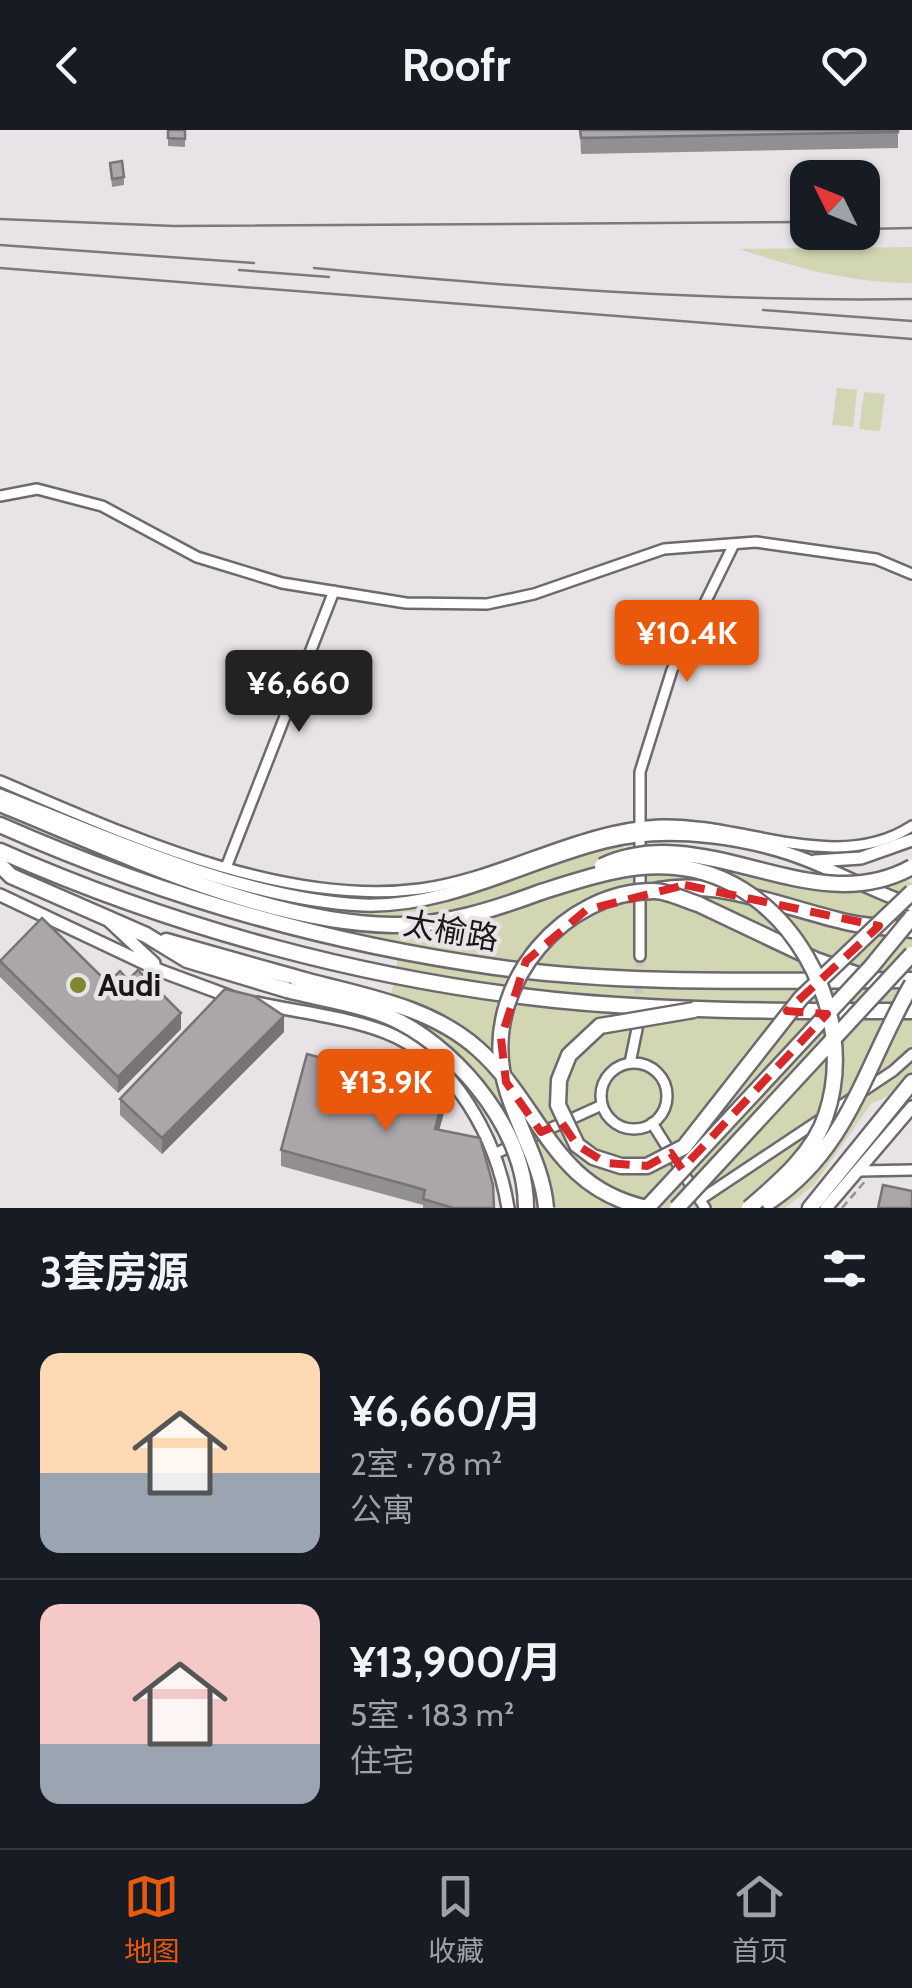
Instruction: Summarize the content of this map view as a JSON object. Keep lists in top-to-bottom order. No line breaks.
{"streets":{"highway":["太榆路"]},"places":["Audi"],"north":"top left","page":{"header":"Roofr","price":["¥10.4K","¥6,660","¥13.9K"],"heading":"3套房源","list":[{"name":"¥6,660/月","note":"2室 · 78 m² · 公寓"},{"name":"¥13,900/月","note":"5室 · 183 m² · 住宅"}],"tabs":["地图","收藏","首页"]}}
